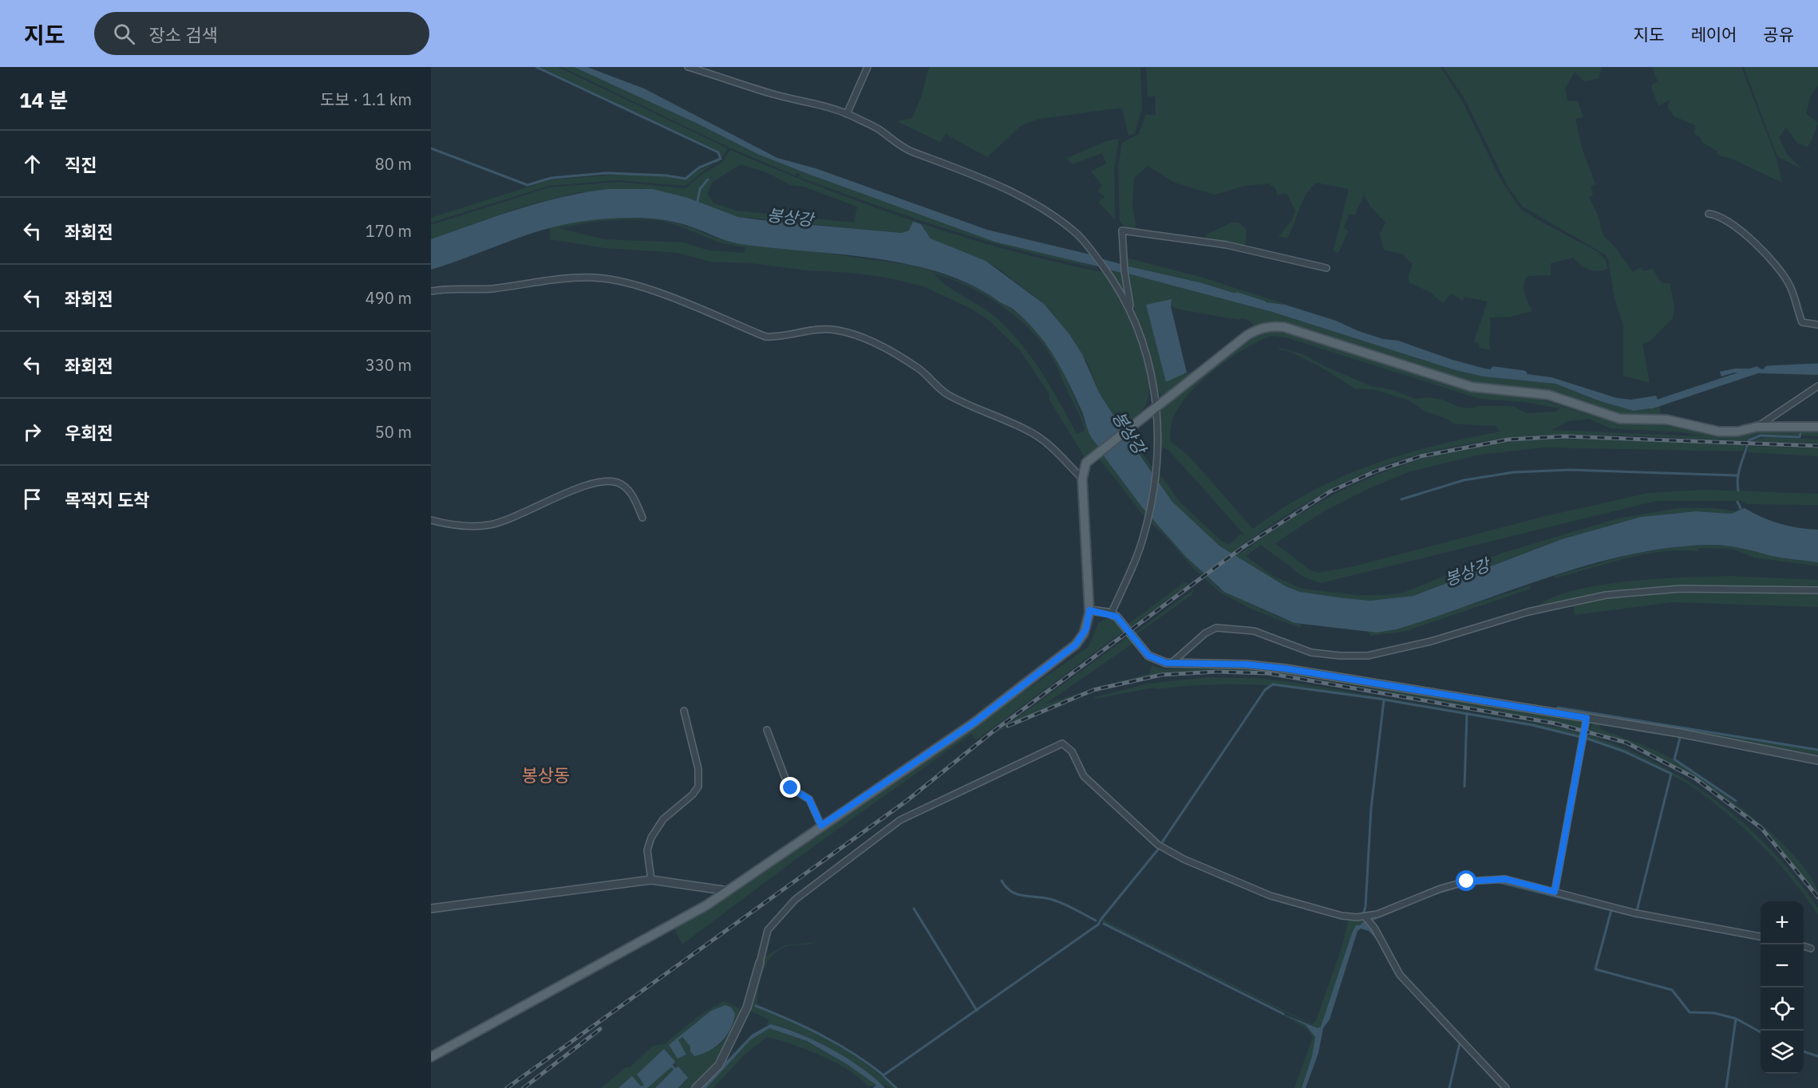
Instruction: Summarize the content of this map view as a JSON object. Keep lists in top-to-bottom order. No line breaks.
{"districts":["봉상동"],"water":["봉상강"],"page":{"header":"지도","search":"장소 검색","nav":["지도","레이어","공유"],"heading":["14 분","도보 · 1.1 km"],"list":[["직진","80 m"],["좌회전","170 m"],["좌회전","490 m"],["좌회전","330 m"],["우회전","50 m"],"목적지 도착"],"map_buttons":["+","−"]}}
